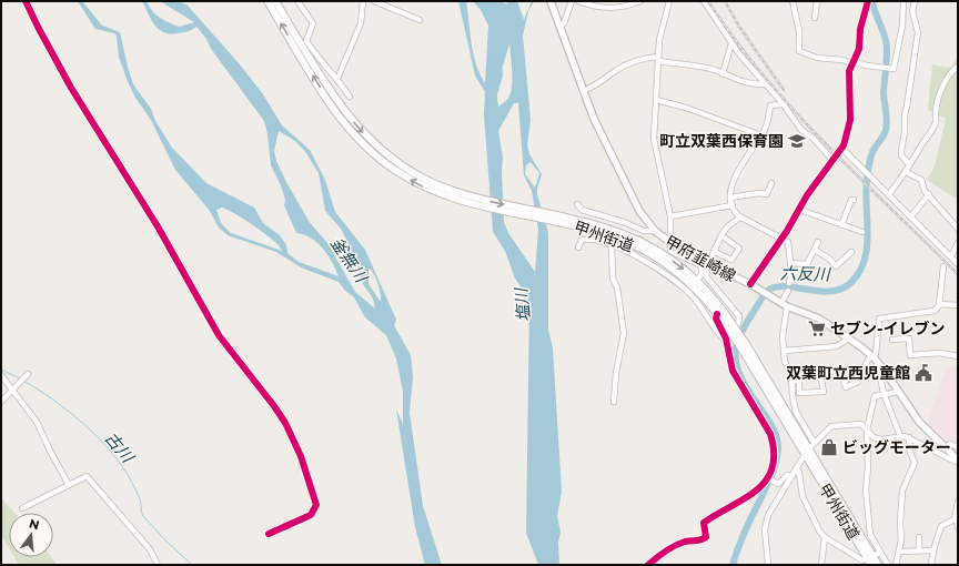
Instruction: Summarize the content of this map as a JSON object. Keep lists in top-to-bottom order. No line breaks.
{"streets":{"highway":["甲州街道"],"main road":["甲府韮崎線"]},"water":["釜無川","六反川","塩川","古川"],"places":{"school or university":["町立双葉西保育園"],"supermarket":["セブン-イレブン"],"public building":["双葉町立西児童館"],"shop":["ビッグモーター"]},"north":"top"}
